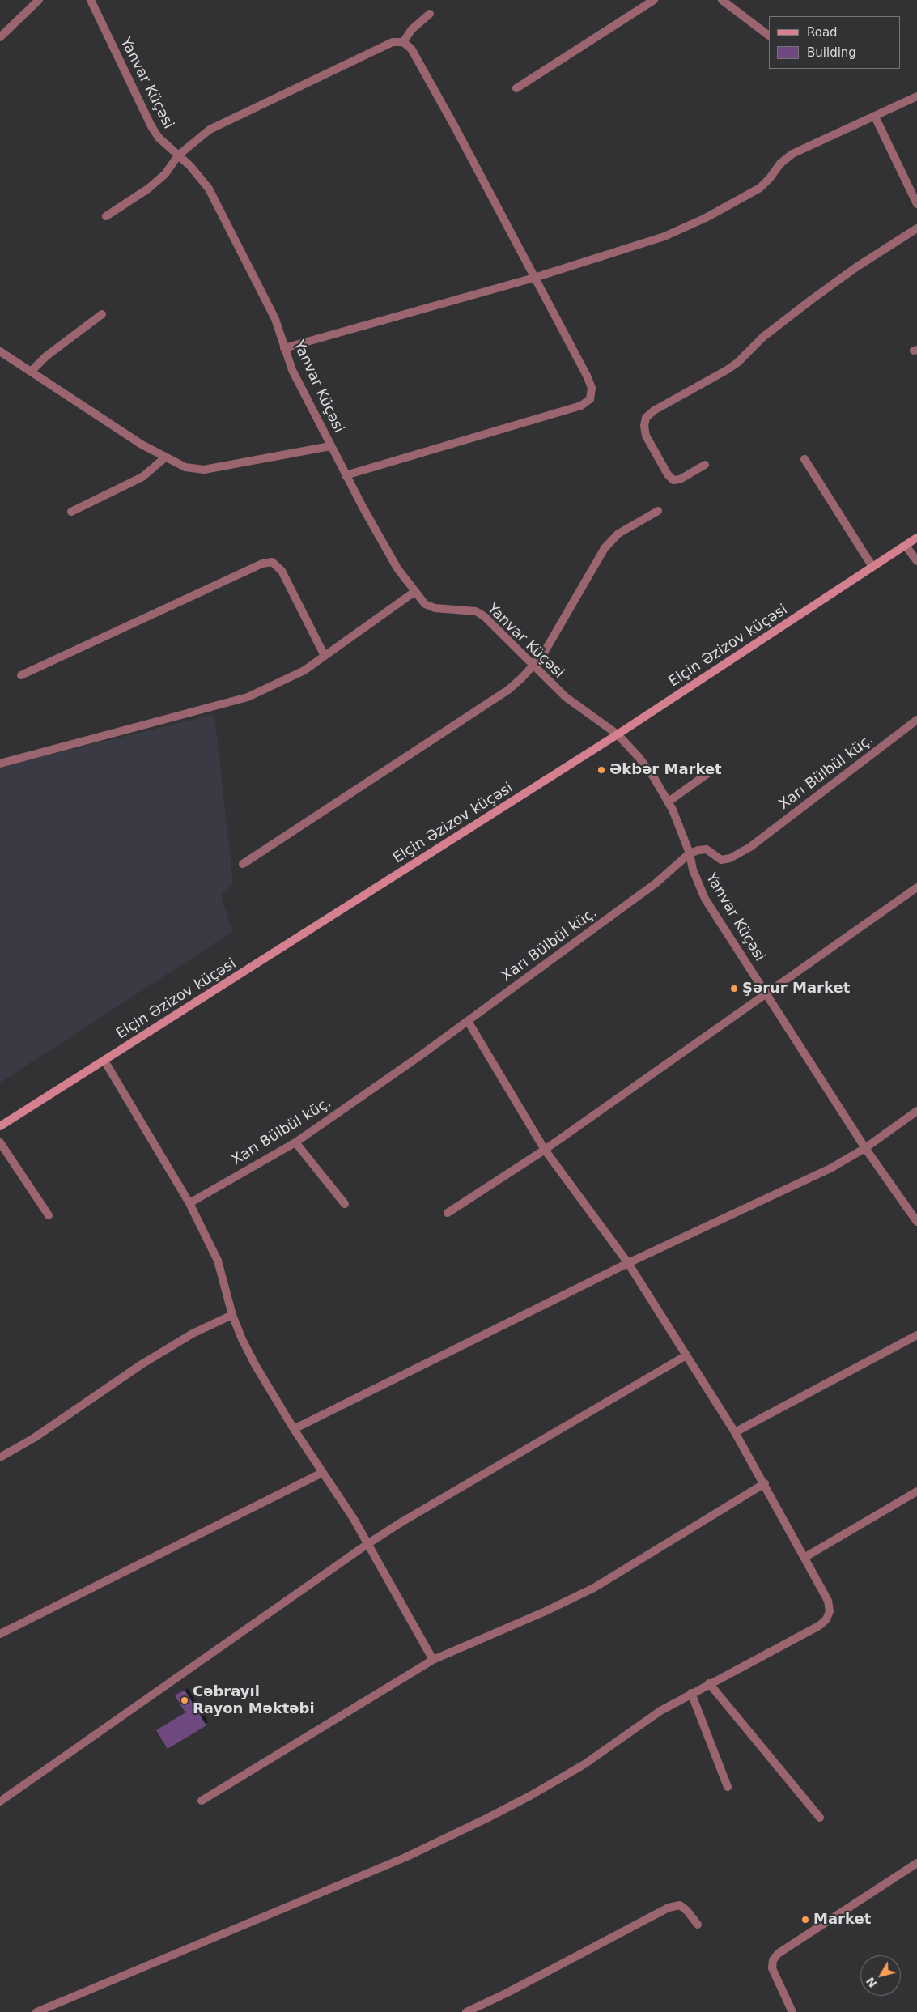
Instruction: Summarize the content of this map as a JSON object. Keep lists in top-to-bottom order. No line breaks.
{"streets":{"street":["Yanvar Küçəsi","Elçin Əzizov küçəsi","Xarı Bülbül küç."]},"crossings":[["Yanvar Küçəsi","Elçin Əzizov küçəsi"],["Yanvar Küçəsi","Xarı Bülbül küç."]],"places":["Əkbər Market","Şərur Market","Cəbrayıl Rayon Məktəbi","Market"],"legend":["Road","Building"],"north":"bottom left"}
